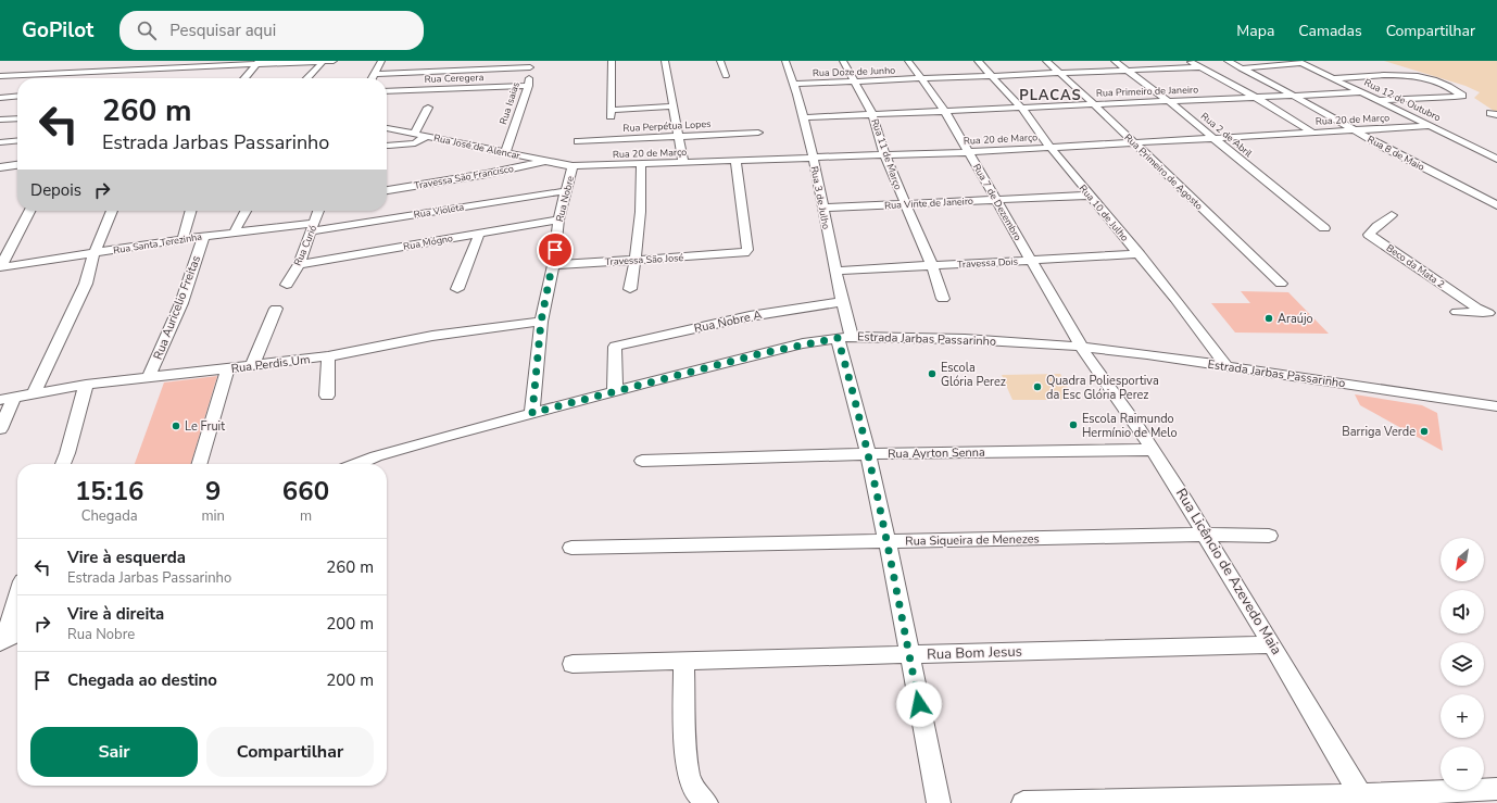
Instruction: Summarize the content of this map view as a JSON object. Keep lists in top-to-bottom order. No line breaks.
{"streets":{"street":["Rua Doze de Junho","Rua Ceregera","Rua Primeiro de Janeiro","Rua 12 de Outubro","Rua Isaias","Rua 20 de Março","Rua Perpétua Lopes","Rua 2 de Abril","Rua José de Alencar","Rua 8 de Maio","Rua 11 de Março","Rua Primeiro de Agosto","Travessa São Francisco","Rua 3 de Julho","Rua Nobre","Rua 7 de Dezembro","Rua Vinte de Janeiro","Rua Violeta","Rua 10 de Julho","Rua Mógno","Rua Santa Terezinha","Rua Curió","Travessa São José","Travessa Dois","Beco da Mata 2","Rua Auricelio Freitas","Rua Nobre A","Estrada Jarbas Passarinho","Rua Perdis Um","Rua Ayrton Senna","Rua Siqueira de Menezes","Rua Licêncio de Azevedo Maia","Rua Bom Jesus"]},"crossings":[["Rua Doze de Junho","Rua 12 de Outubro"],["Rua Doze de Junho","Rua 2 de Abril"],["Rua Doze de Junho","Rua 8 de Maio"],["Rua Doze de Junho","Rua 11 de Março"],["Rua Doze de Junho","Rua Primeiro de Agosto"],["Rua Doze de Junho","Rua 3 de Julho"],["Rua Doze de Junho","Rua 7 de Dezembro"],["Rua Doze de Junho","Rua 10 de Julho"],["Rua Ceregera","Rua Isaias"],["Rua Primeiro de Janeiro","Rua 12 de Outubro"],["Rua Primeiro de Janeiro","Rua 2 de Abril"],["Rua Primeiro de Janeiro","Rua 8 de Maio"],["Rua Primeiro de Janeiro","Rua 11 de Março"],["Rua Primeiro de Janeiro","Rua Primeiro de Agosto"],["Rua Primeiro de Janeiro","Rua 3 de Julho"],["Rua Primeiro de Janeiro","Rua 7 de Dezembro"],["Rua Primeiro de Janeiro","Rua 10 de Julho"],["Rua 12 de Outubro","Rua 20 de Março"],["Rua Isaias","Rua José de Alencar"],["Rua 20 de Março","Rua 2 de Abril"],["Rua 20 de Março","Rua José de Alencar"],["Rua 20 de Março","Rua 8 de Maio"],["Rua 20 de Março","Rua 11 de Março"],["Rua 20 de Março","Rua Primeiro de Agosto"],["Rua 20 de Março","Rua 3 de Julho"],["Rua 20 de Março","Rua Nobre"],["Rua 20 de Março","Rua 7 de Dezembro"],["Rua 20 de Março","Rua 10 de Julho"],["Rua 20 de Março","Travessa São José"],["Rua José de Alencar","Travessa São Francisco"],["Rua José de Alencar","Rua Nobre"],["Rua 11 de Março","Rua Vinte de Janeiro"],["Rua 11 de Março","Travessa Dois"],["Rua 3 de Julho","Rua Vinte de Janeiro"],["Rua 3 de Julho","Travessa Dois"],["Rua 3 de Julho","Rua Nobre A"],["Rua 3 de Julho","Estrada Jarbas Passarinho"],["Rua 3 de Julho","Rua Ayrton Senna"],["Rua 3 de Julho","Rua Siqueira de Menezes"],["Rua 3 de Julho","Rua Bom Jesus"],["Rua Nobre","Rua Violeta"],["Rua Nobre","Rua Mógno"],["Rua Nobre","Travessa São José"],["Rua Nobre","Estrada Jarbas Passarinho"],["Rua Nobre","Rua Perdis Um"],["Rua 7 de Dezembro","Rua Vinte de Janeiro"],["Rua 7 de Dezembro","Travessa Dois"],["Rua 7 de Dezembro","Estrada Jarbas Passarinho"],["Rua 7 de Dezembro","Rua Licêncio de Azevedo Maia"],["Rua Vinte de Janeiro","Rua 10 de Julho"],["Rua Violeta","Rua Santa Terezinha"],["Rua Violeta","Rua Curió"],["Rua 10 de Julho","Travessa Dois"],["Rua 10 de Julho","Estrada Jarbas Passarinho"],["Rua Mógno","Rua Curió"],["Rua Santa Terezinha","Rua Curió"],["Rua Santa Terezinha","Rua Auricelio Freitas"],["Rua Auricelio Freitas","Rua Perdis Um"],["Rua Nobre A","Estrada Jarbas Passarinho"],["Estrada Jarbas Passarinho","Rua Licêncio de Azevedo Maia"],["Rua Ayrton Senna","Rua Licêncio de Azevedo Maia"],["Rua Siqueira de Menezes","Rua Licêncio de Azevedo Maia"],["Rua Licêncio de Azevedo Maia","Rua Bom Jesus"]],"districts":["PLACAS"],"places":["Araújo","Escola Glória Perez","Quadra Poliesportiva da Esc Glória Perez","Escola Raimundo Hermínio de Melo","Le Fruit","Barriga Verde"],"north":"bottom left","page":{"header":"GoPilot","search":"Pesquisar aqui","nav":["Mapa","Camadas","Compartilhar"],"turn":["260 m","Estrada Jarbas Passarinho"],"then":"Depois","eta":["15:16","Chegada","9","min","660","m"],"map_buttons":["+","−"],"list":[{"name":"Vire à esquerda","note":"Estrada Jarbas Passarinho","value":"260 m"},{"name":"Vire à direita","note":"Rua Nobre","value":"200 m"},{"name":"Chegada ao destino","value":"200 m"}],"buttons":["Sair","Compartilhar"]}}
